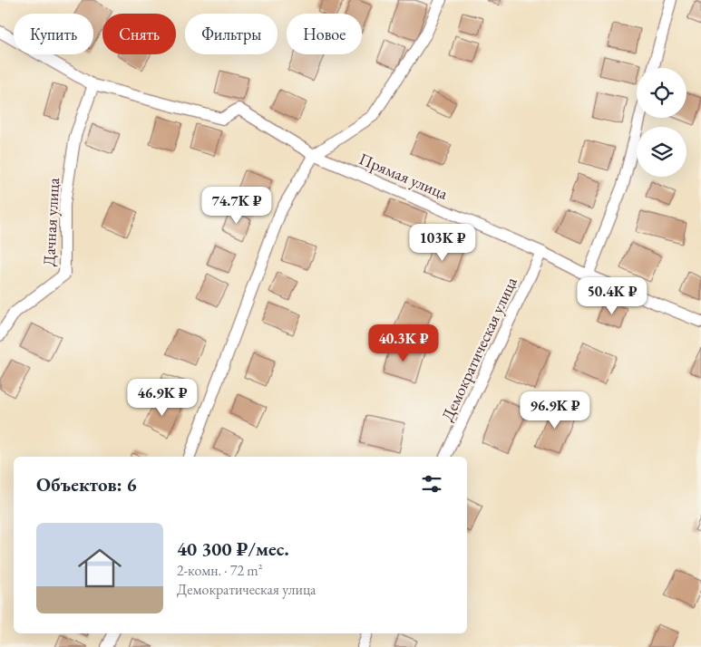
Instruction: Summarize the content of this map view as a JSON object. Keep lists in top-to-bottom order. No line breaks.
{"streets":{"street":["Прямая улица","Дачная улица","Демократическая улица"]},"crossings":[["Прямая улица","Дачная улица"],["Прямая улица","Демократическая улица"]],"page":{"chip":["Купить","Снять","Фильтры","Новое"],"price":["74.7K ₽","103K ₽","50.4K ₽","40.3K ₽","46.9K ₽","96.9K ₽"],"heading":"Объектов: 6","list":[{"name":"40 300 ₽/мес.","note":"2-комн. · 72 m² · Демократическая улица"}]}}
